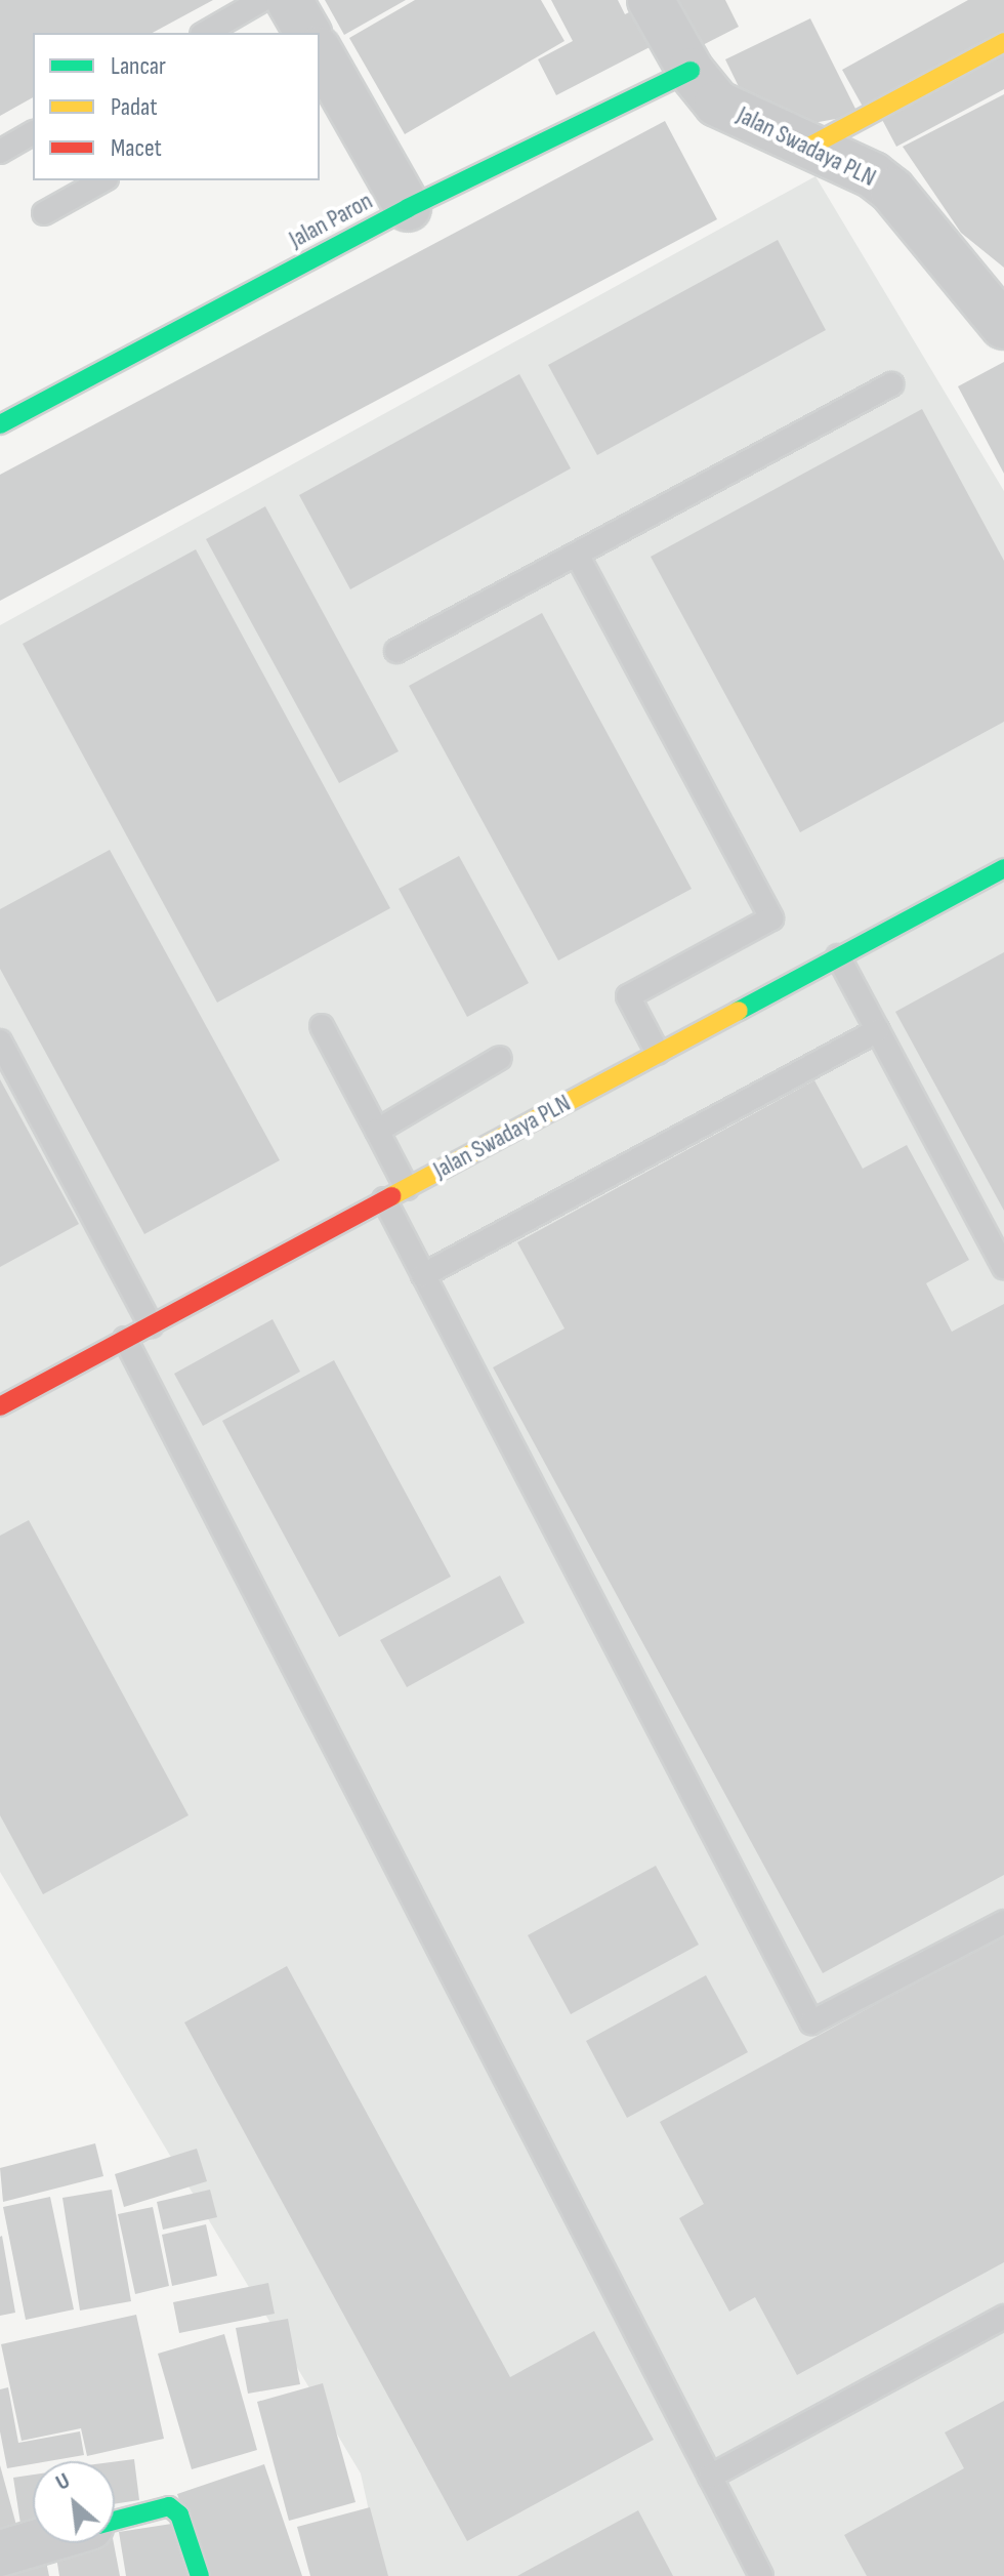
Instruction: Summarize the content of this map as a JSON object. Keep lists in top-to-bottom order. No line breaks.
{"streets":{"street":["Jalan Swadaya PLN","Jalan Paron"]},"crossings":[["Jalan Swadaya PLN","Jalan Paron"]],"legend":["Lancar","Padat","Macet"],"north":"top left"}
